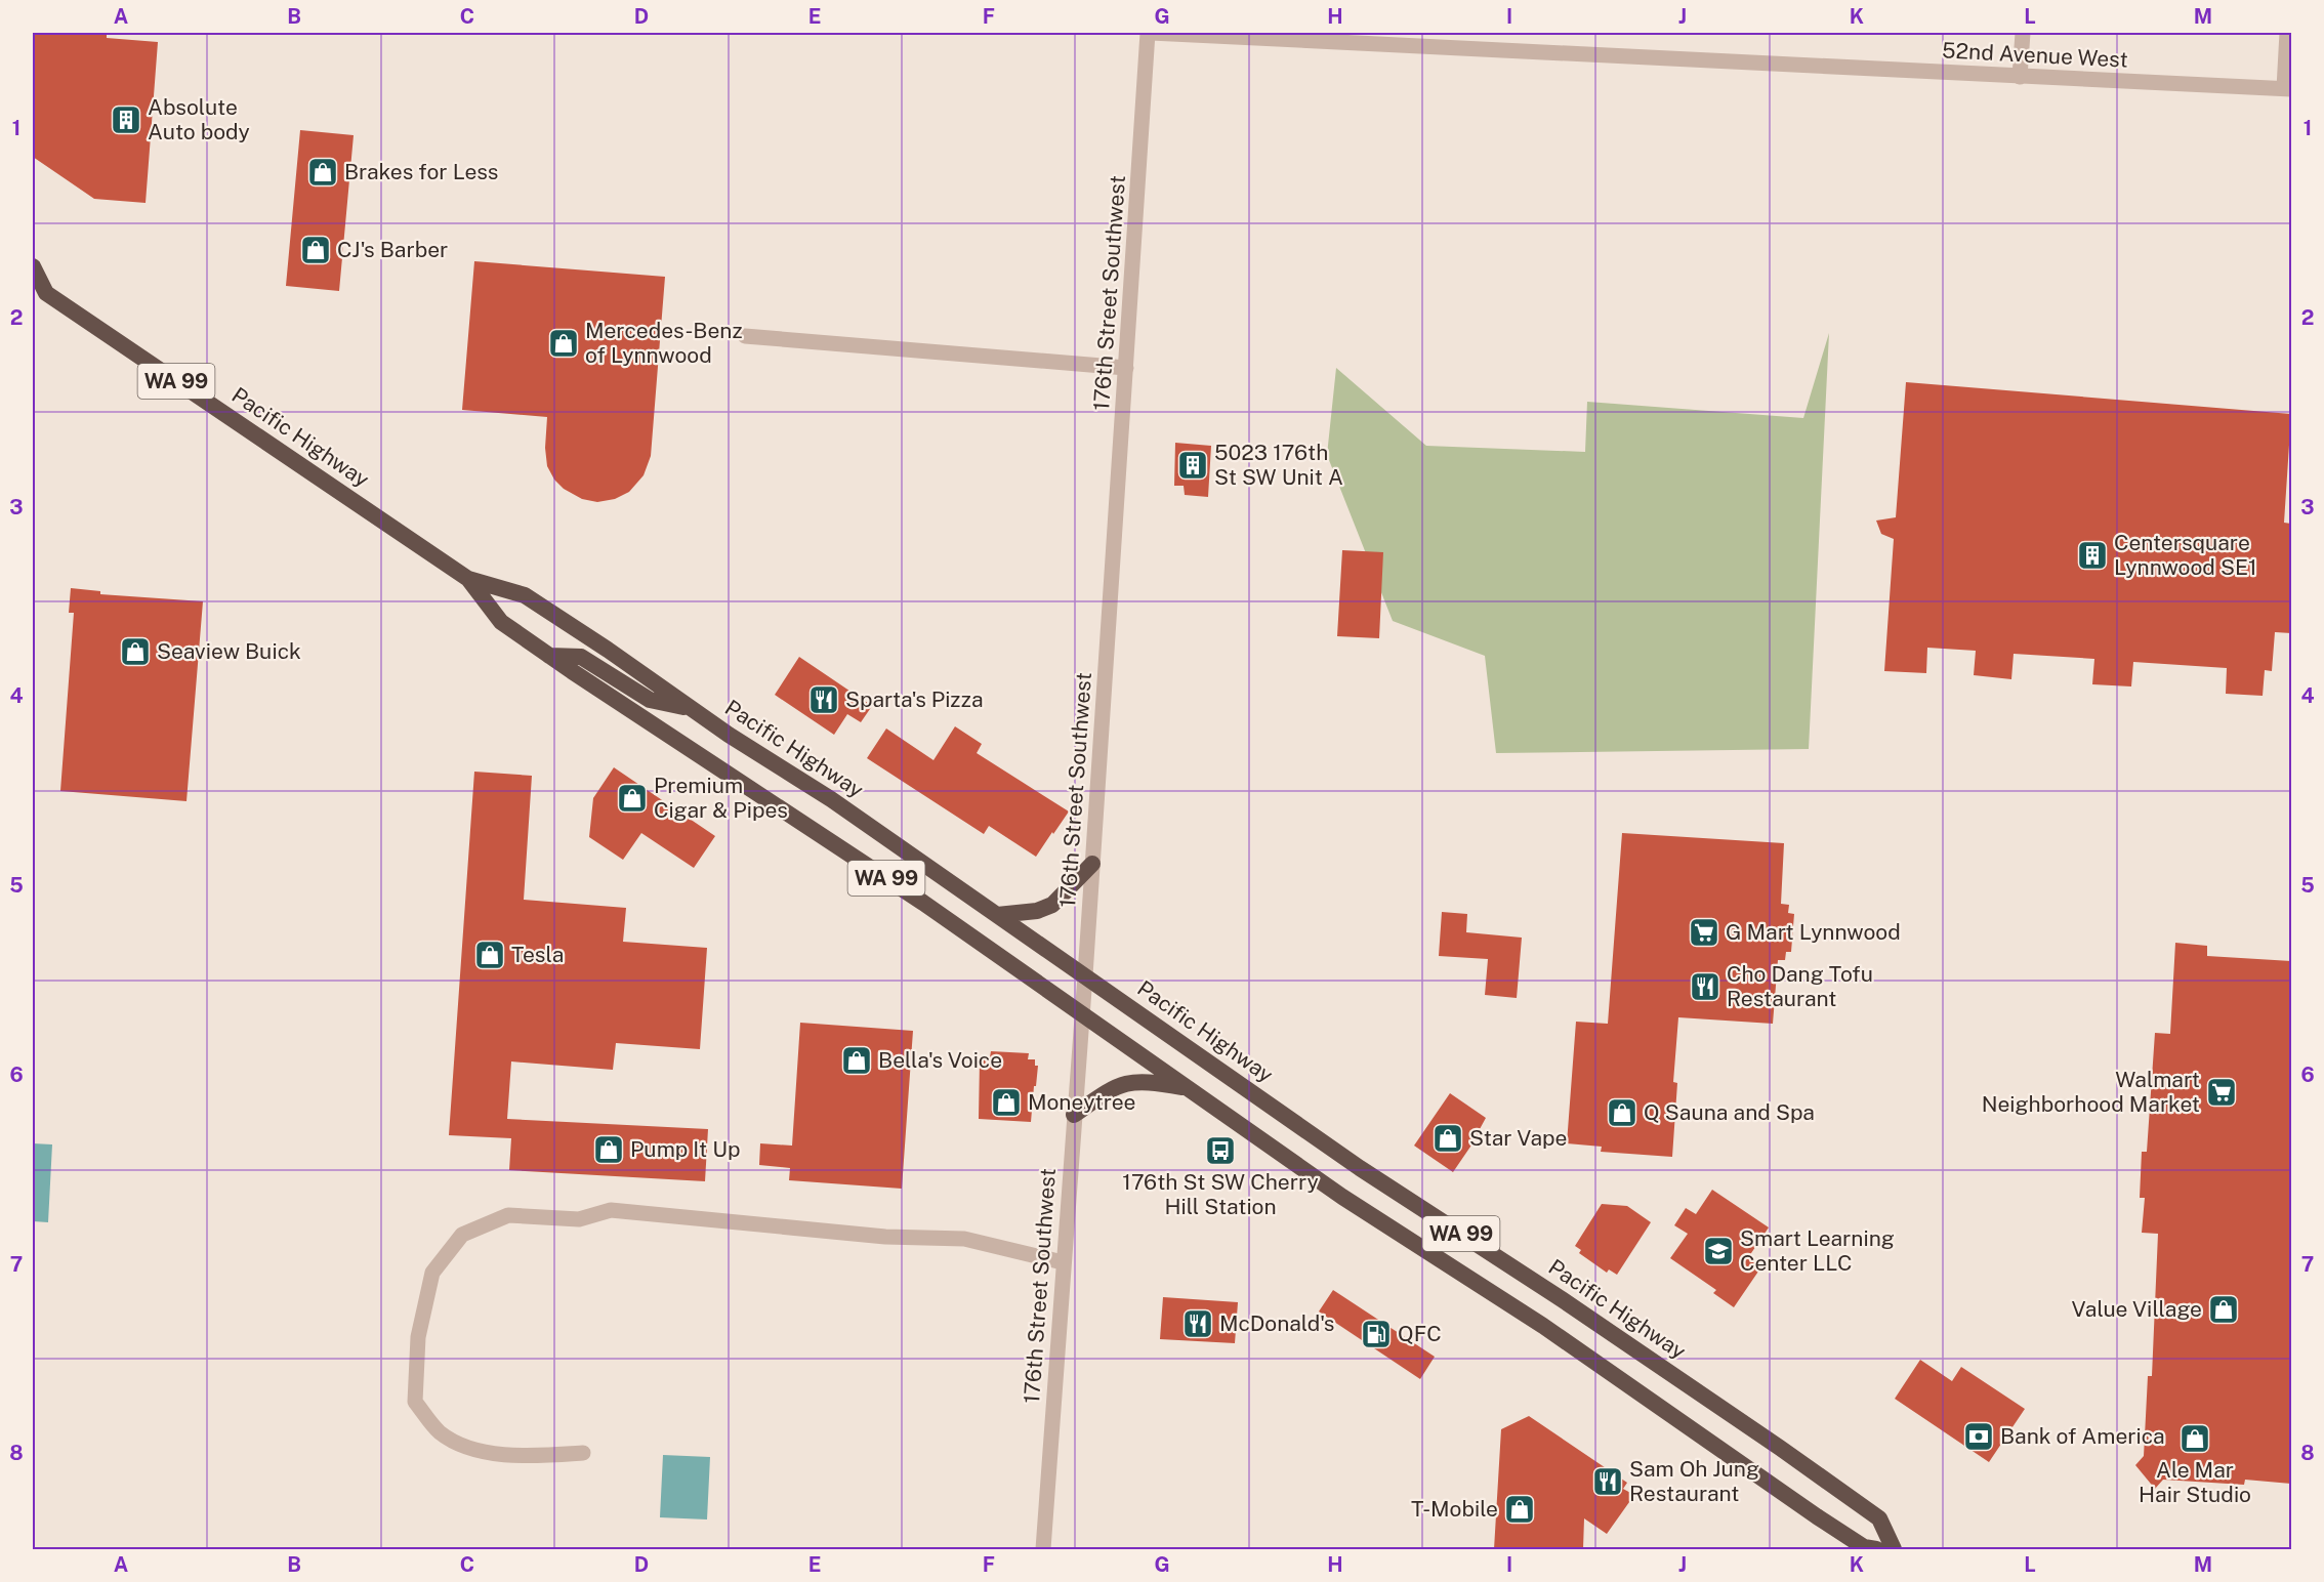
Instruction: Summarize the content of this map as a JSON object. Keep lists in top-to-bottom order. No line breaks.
{"streets":{"highway":["WA 99","Pacific Highway"],"street":["52nd Avenue West","176th Street Southwest"]},"crossings":[["52nd Avenue West","176th Street Southwest"],["176th Street Southwest","Pacific Highway"]],"places":{"building":["Absolute Auto body","5023 176th St SW Unit A","Centersquare Lynnwood SE1"],"shop":["Brakes for Less","CJ's Barber","Mercedes-Benz of Lynnwood","Seaview Buick","Premium Cigar & Pipes","Tesla","Bella's Voice","Moneytree","Q Sauna and Spa","Star Vape","Pump It Up","Value Village","Ale Mar Hair Studio","T-Mobile"],"restaurant":["Sparta's Pizza","Cho Dang Tofu Restaurant","McDonald's","Sam Oh Jung Restaurant"],"supermarket":["G Mart Lynnwood","Walmart Neighborhood Market"],"bus stop":["176th St SW Cherry Hill Station"],"school or university":["Smart Learning Center LLC"],"fuel station":["QFC"],"bank":["Bank of America"]},"grid":{"columns":["A","B","C","D","E","F","G","H","I","J","K","L","M"],"rows":["1","2","3","4","5","6","7","8"]}}
